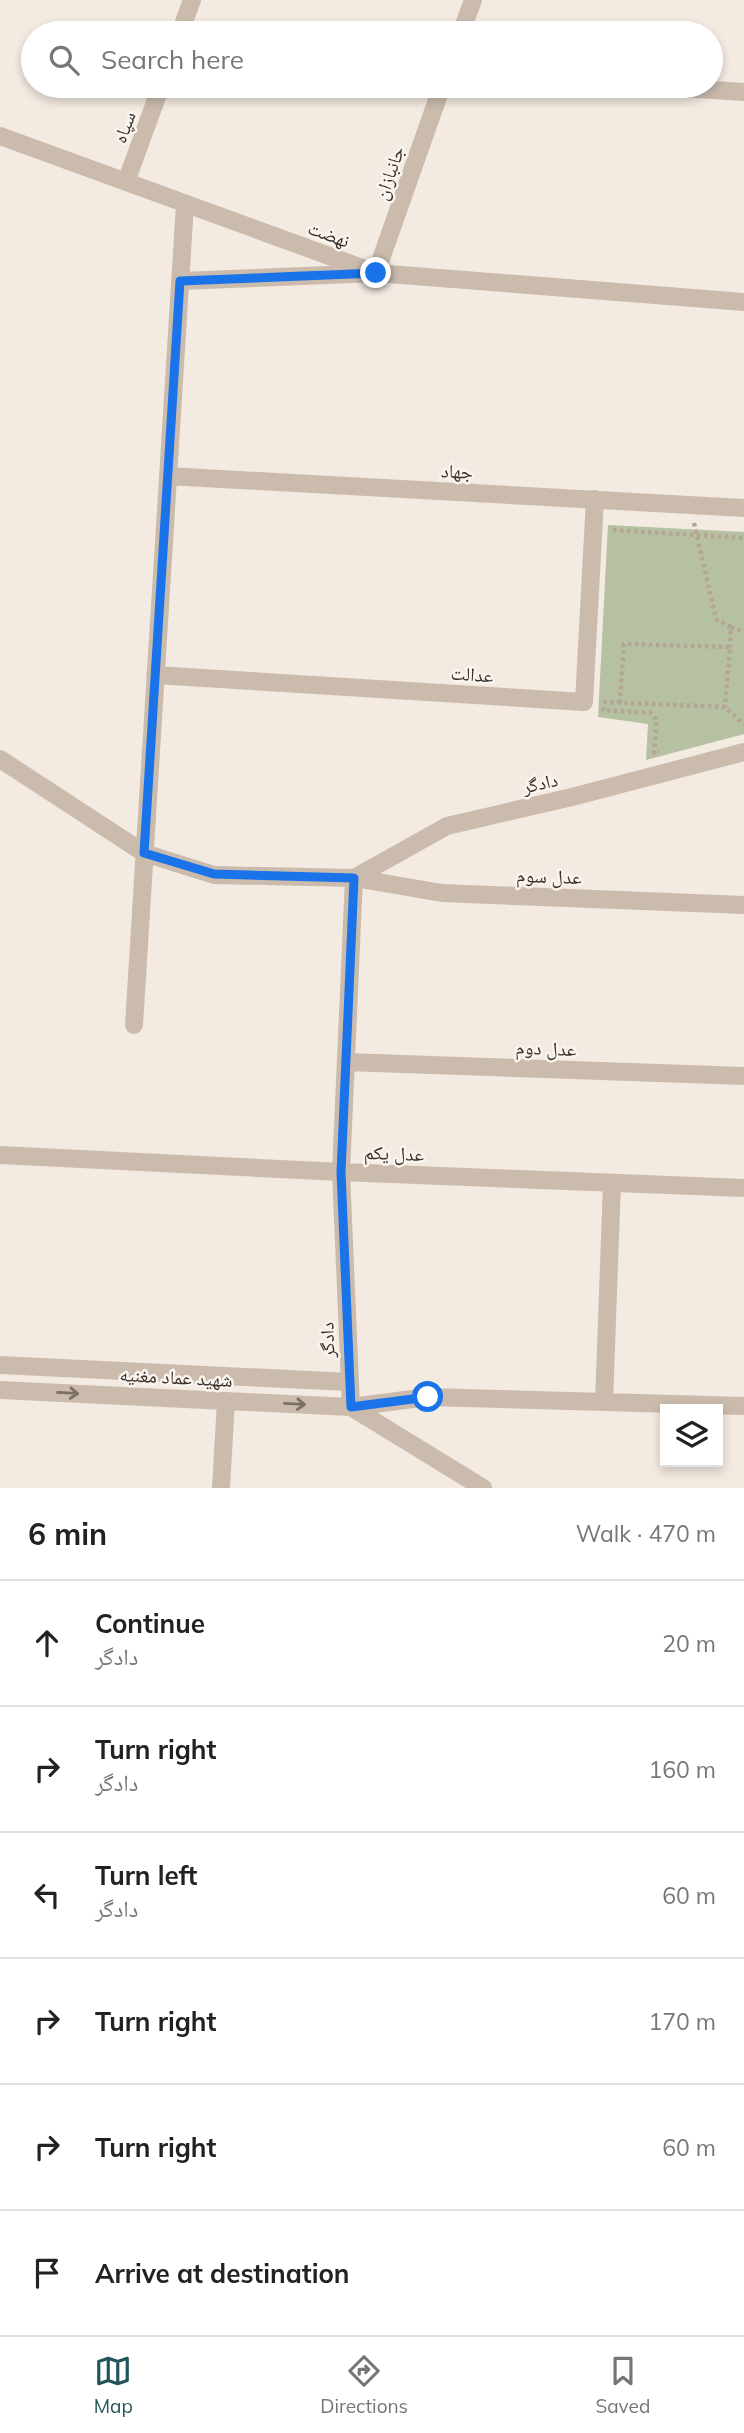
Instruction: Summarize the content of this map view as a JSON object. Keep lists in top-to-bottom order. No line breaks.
{"streets":{"street":["سپاه","جانبازان","نهضت","جهاد","عدالت","دادگر","عدل سوم","عدل دوم","عدل یکم","شهید عماد مغنیه"]},"crossings":[["سپاه","نهضت"],["جانبازان","نهضت"],["دادگر","عدل سوم"],["دادگر","عدل دوم"],["دادگر","عدل یکم"],["دادگر","شهید عماد مغنیه"]],"page":{"search":"Search here","heading":["6 min","Walk · 470 m"],"list":[["Continue","دادگر","20 m"],["Turn right","دادگر","160 m"],["Turn left","دادگر","60 m"],["Turn right","170 m"],["Turn right","60 m"],"Arrive at destination"],"nav":["Map","Directions","Saved"]}}
